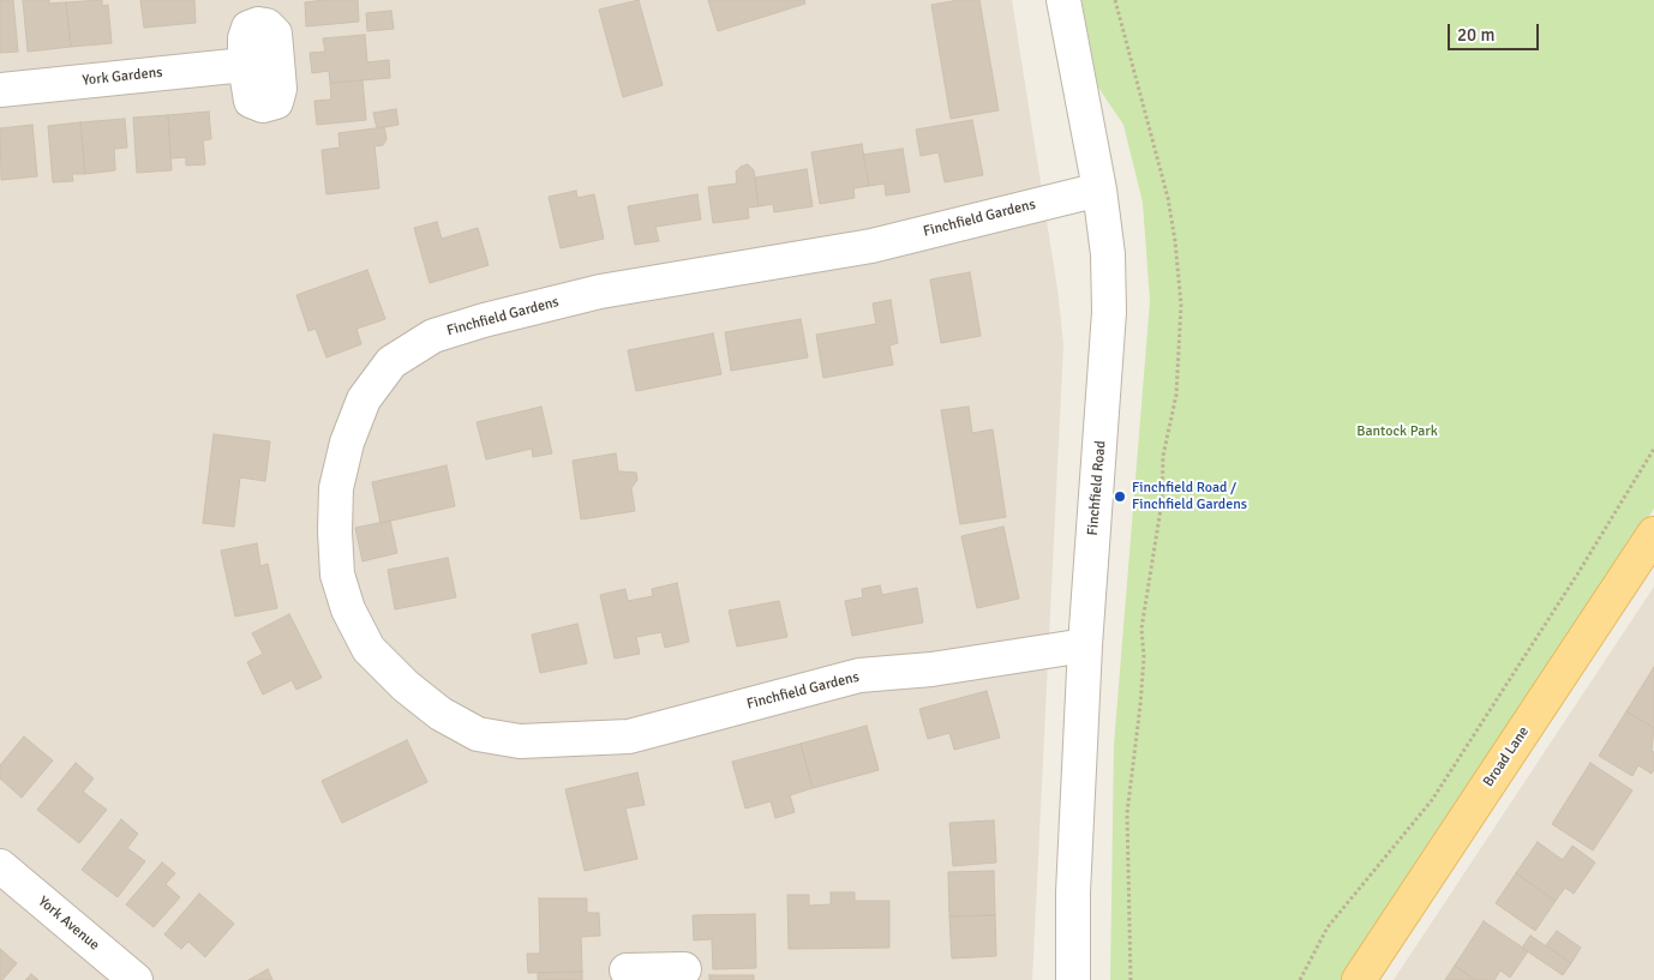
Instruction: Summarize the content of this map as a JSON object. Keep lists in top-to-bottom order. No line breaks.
{"streets":{"main road":["Broad Lane"],"street":["York Gardens","Finchfield Gardens","Finchfield Road","York Avenue"]},"crossings":[["Finchfield Gardens","Finchfield Road"]],"parks":["Bantock Park"],"places":["Finchfield Road / Finchfield Gardens"],"scale_bar":"20 m"}
